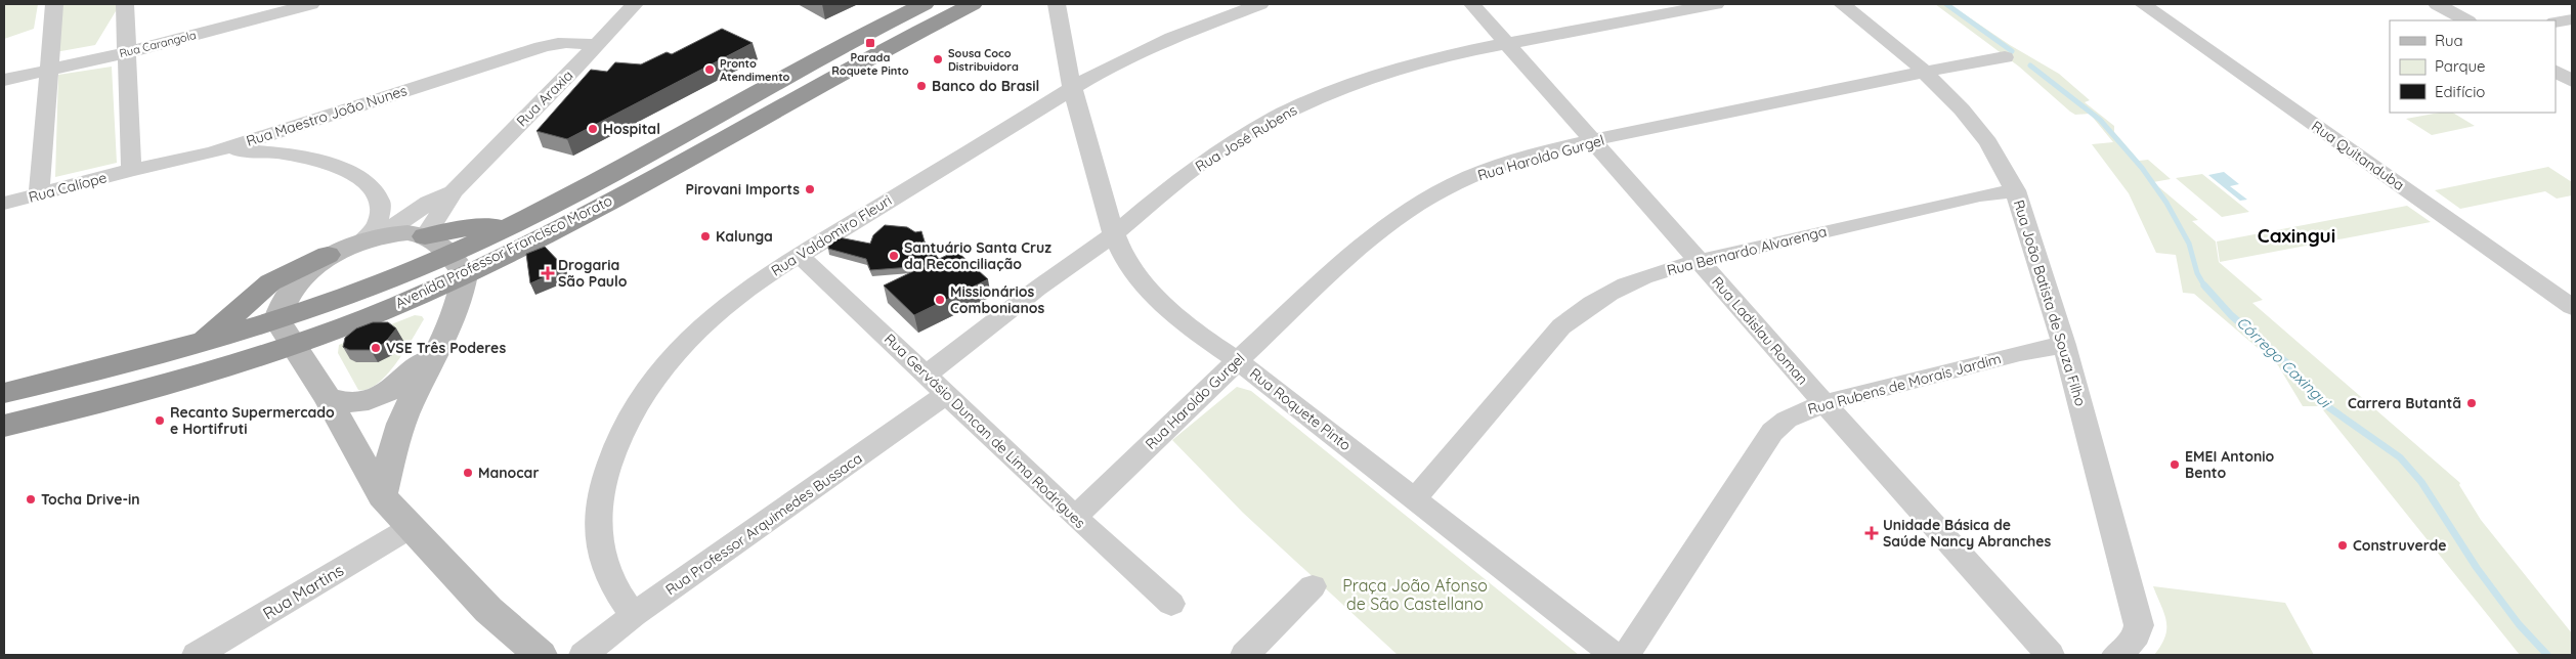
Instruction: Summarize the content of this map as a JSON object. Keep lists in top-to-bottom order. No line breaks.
{"streets":{"highway":["Avenida Professor Francisco Morato"],"street":["Rua Carangola","Rua Araxia","Rua Maestro João Nunes","Rua José Rubens","Rua Quitanduba","Rua Haroldo Gurgel","Rua Calíope","Rua Valdomiro Fleuri","Rua Bernardo Alvarenga","Rua João Batista de Souza Filho","Rua Ladislau Roman","Rua Rubens de Morais Jardim","Rua Roquete Pinto","Rua Gervásio Duncan de Lima Rodrigues","Rua Professor Arquimedes Bussaca","Rua Martins"]},"crossings":[["Rua Araxia","Rua Maestro João Nunes"],["Rua Maestro João Nunes","Rua Calíope"],["Rua José Rubens","Rua Ladislau Roman"],["Rua José Rubens","Rua Roquete Pinto"],["Rua José Rubens","Rua Gervásio Duncan de Lima Rodrigues"],["Rua Haroldo Gurgel","Rua João Batista de Souza Filho"],["Rua Haroldo Gurgel","Rua Ladislau Roman"],["Rua Haroldo Gurgel","Rua Roquete Pinto"],["Rua Haroldo Gurgel","Rua Gervásio Duncan de Lima Rodrigues"],["Rua Valdomiro Fleuri","Rua Roquete Pinto"],["Rua Valdomiro Fleuri","Rua Gervásio Duncan de Lima Rodrigues"],["Rua Valdomiro Fleuri","Rua Professor Arquimedes Bussaca"],["Rua Bernardo Alvarenga","Rua João Batista de Souza Filho"],["Rua Bernardo Alvarenga","Rua Ladislau Roman"],["Rua Bernardo Alvarenga","Rua Roquete Pinto"],["Rua João Batista de Souza Filho","Rua Rubens de Morais Jardim"],["Rua Ladislau Roman","Rua Rubens de Morais Jardim"],["Rua Gervásio Duncan de Lima Rodrigues","Rua Professor Arquimedes Bussaca"]],"districts":["Caxingui"],"water":["Córrego Caxingui"],"parks":["Praça João Afonso de São Castellano"],"places":{"transit":["Parada Roquete Pinto"],"other":["Sousa Coco Distribuidora","Pronto Atendimento","Banco do Brasil","Hospital","Pirovani Imports","Kalunga","Santuário Santa Cruz da Reconciliação","Missionários Combonianos","VSE Três Poderes","Carrera Butantã","Recanto Supermercado e Hortifruti","EMEI Antonio Bento","Manocar","Tocha Drive-in","Construverde"],"health":["Drogaria São Paulo","Unidade Básica de Saúde Nancy Abranches"]},"legend":["Rua","Parque","Edifício"]}
